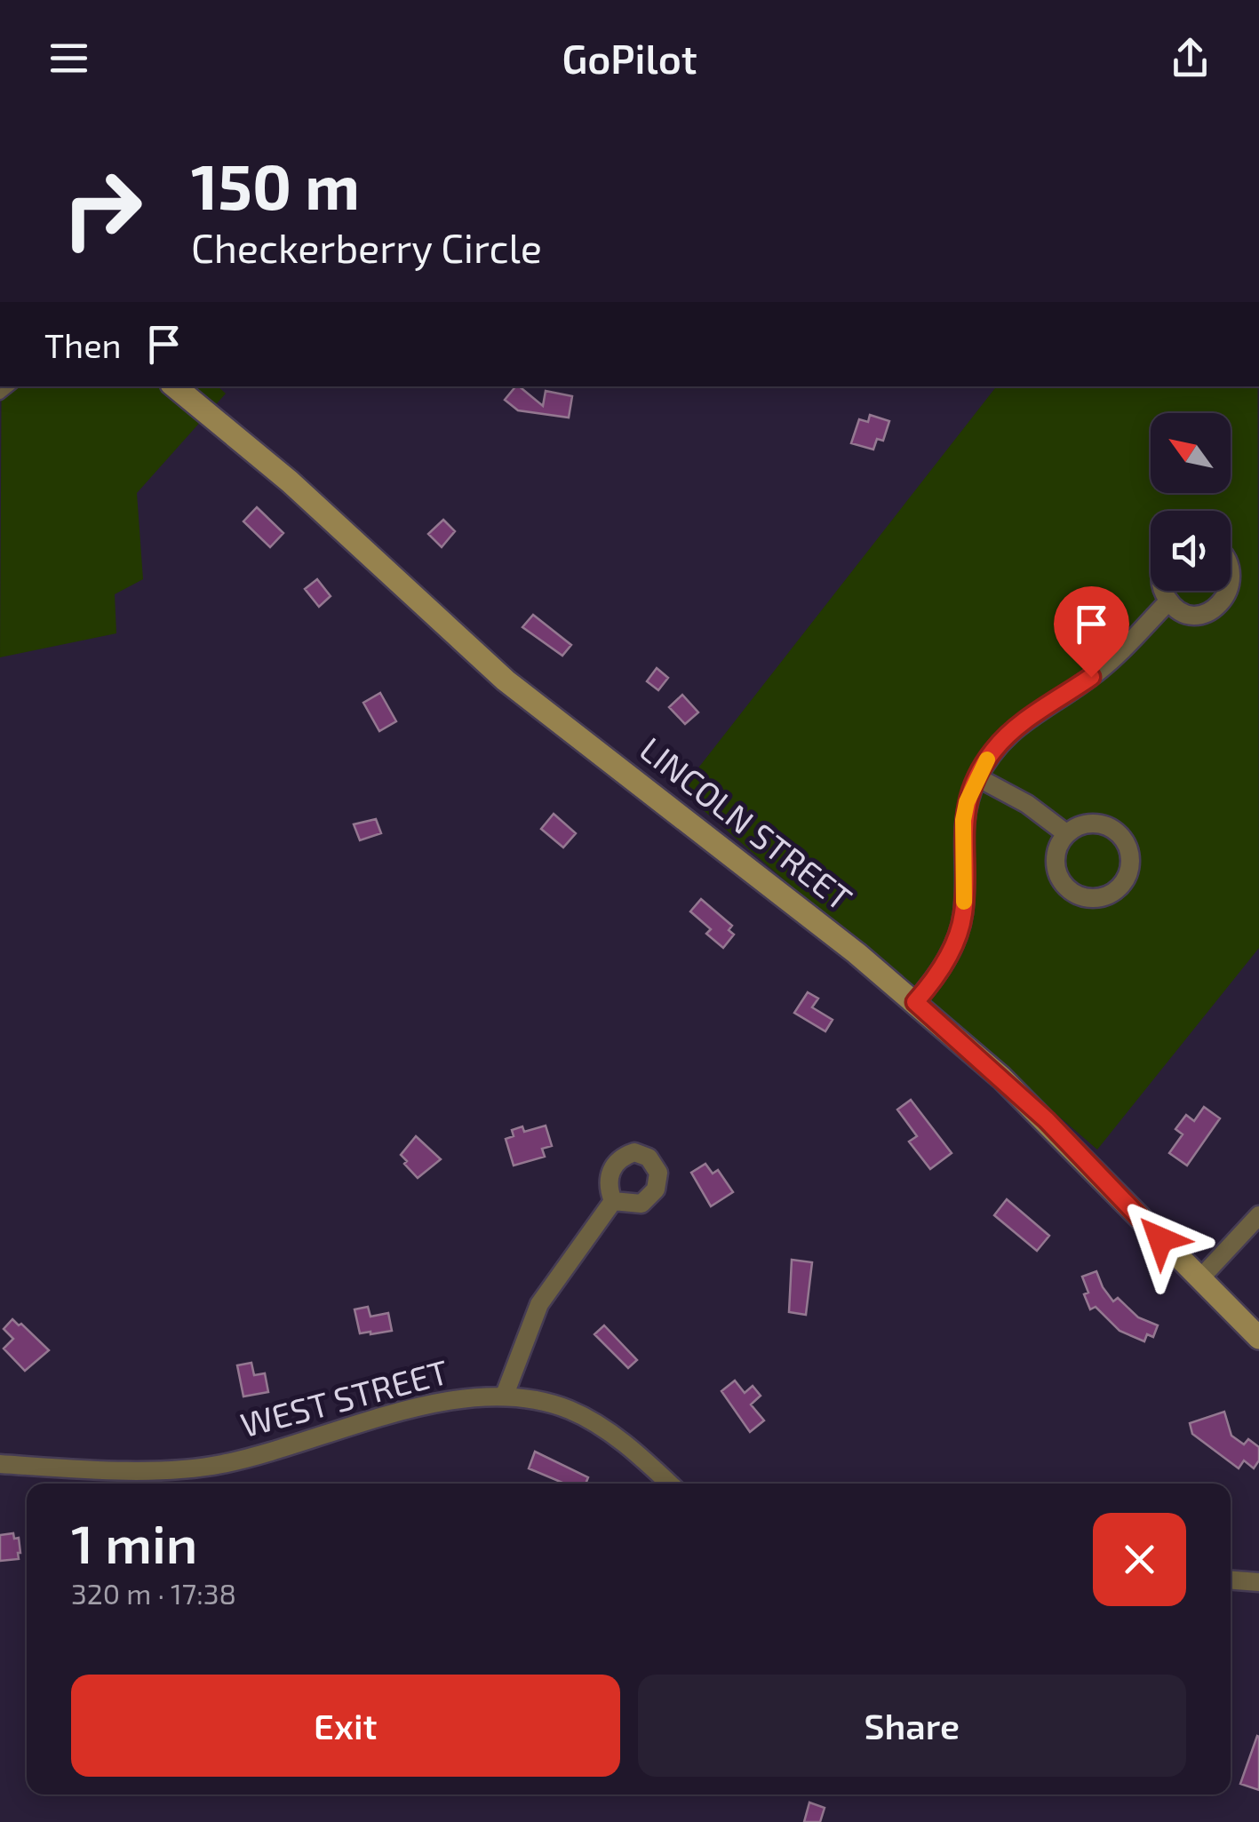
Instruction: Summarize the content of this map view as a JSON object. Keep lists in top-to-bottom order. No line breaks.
{"streets":{"main road":["LINCOLN STREET"],"street":["WEST STREET"]},"north":"top left","page":{"header":"GoPilot","turn":["150 m","Checkerberry Circle"],"then":"Then","heading":["1 min","320 m · 17:38"],"buttons":["Exit","Share"]}}
